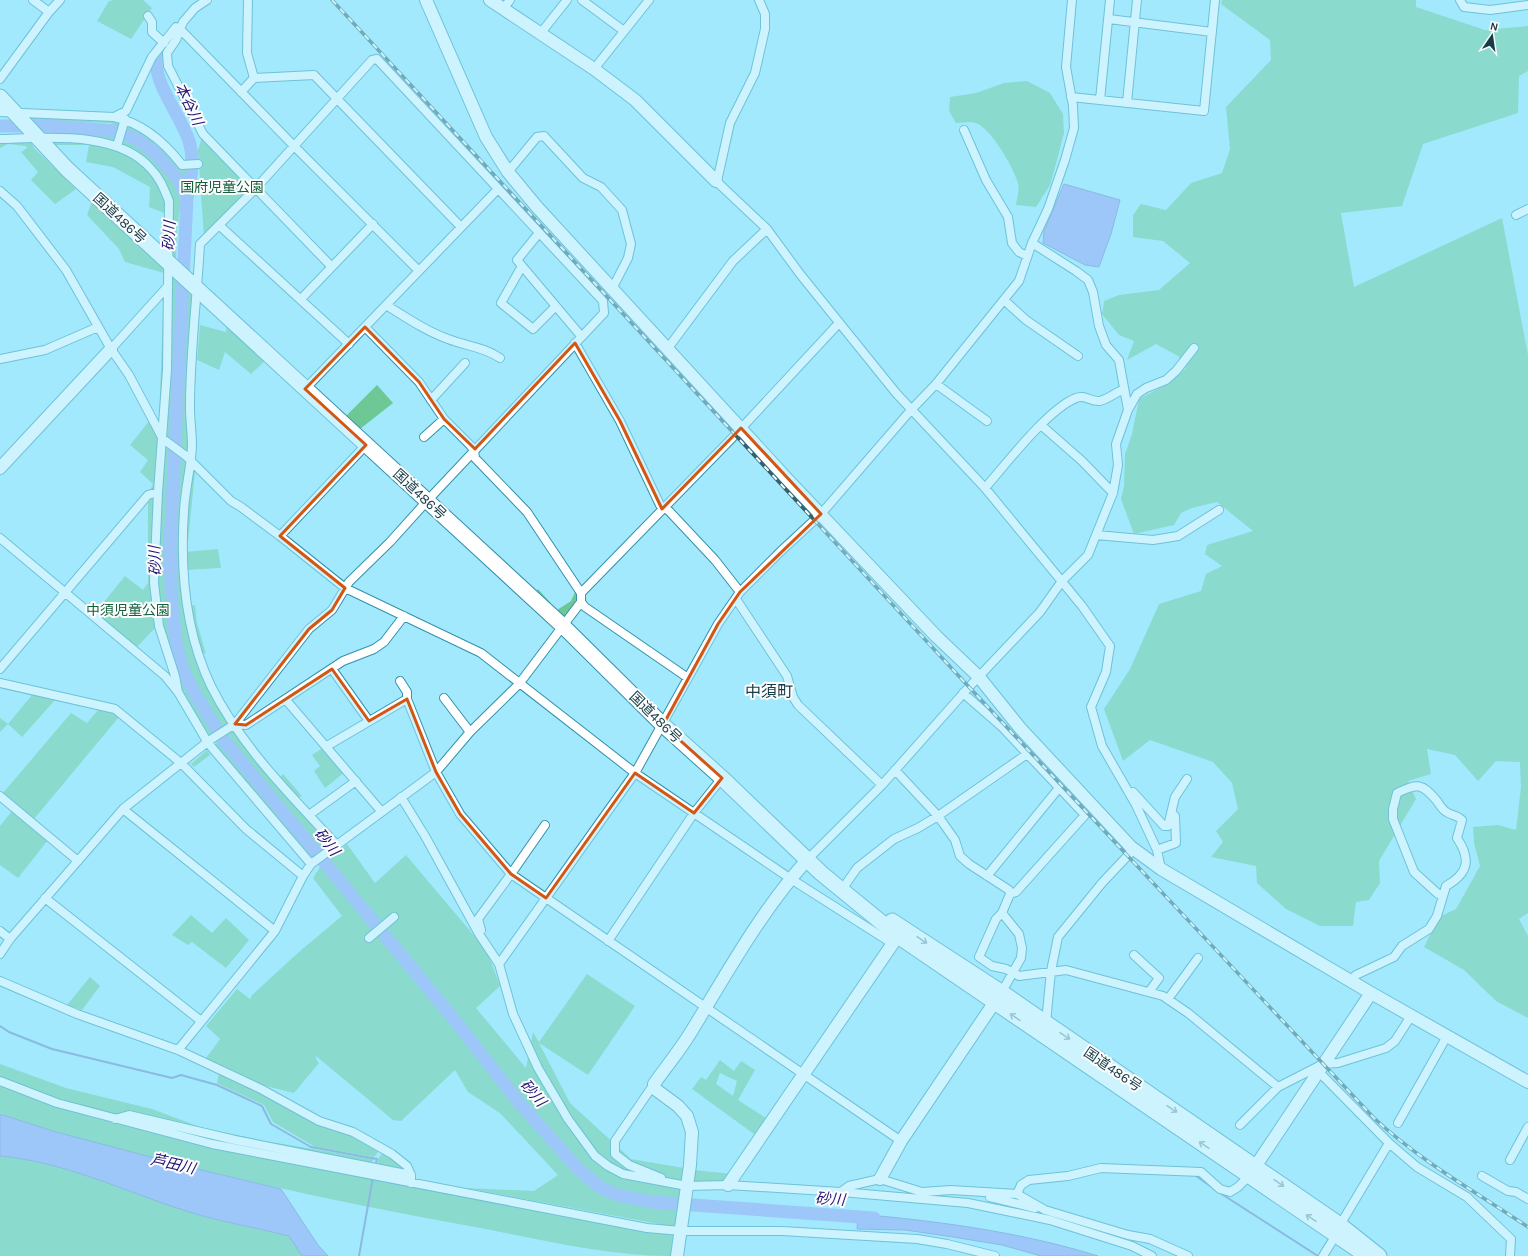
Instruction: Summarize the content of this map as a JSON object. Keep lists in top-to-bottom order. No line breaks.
{"streets":{"highway":["国道486号"]},"districts":["中須町"],"water":["本谷川","砂川","芦田川"],"parks":["国府児童公園","中須児童公園"],"north":"top"}
